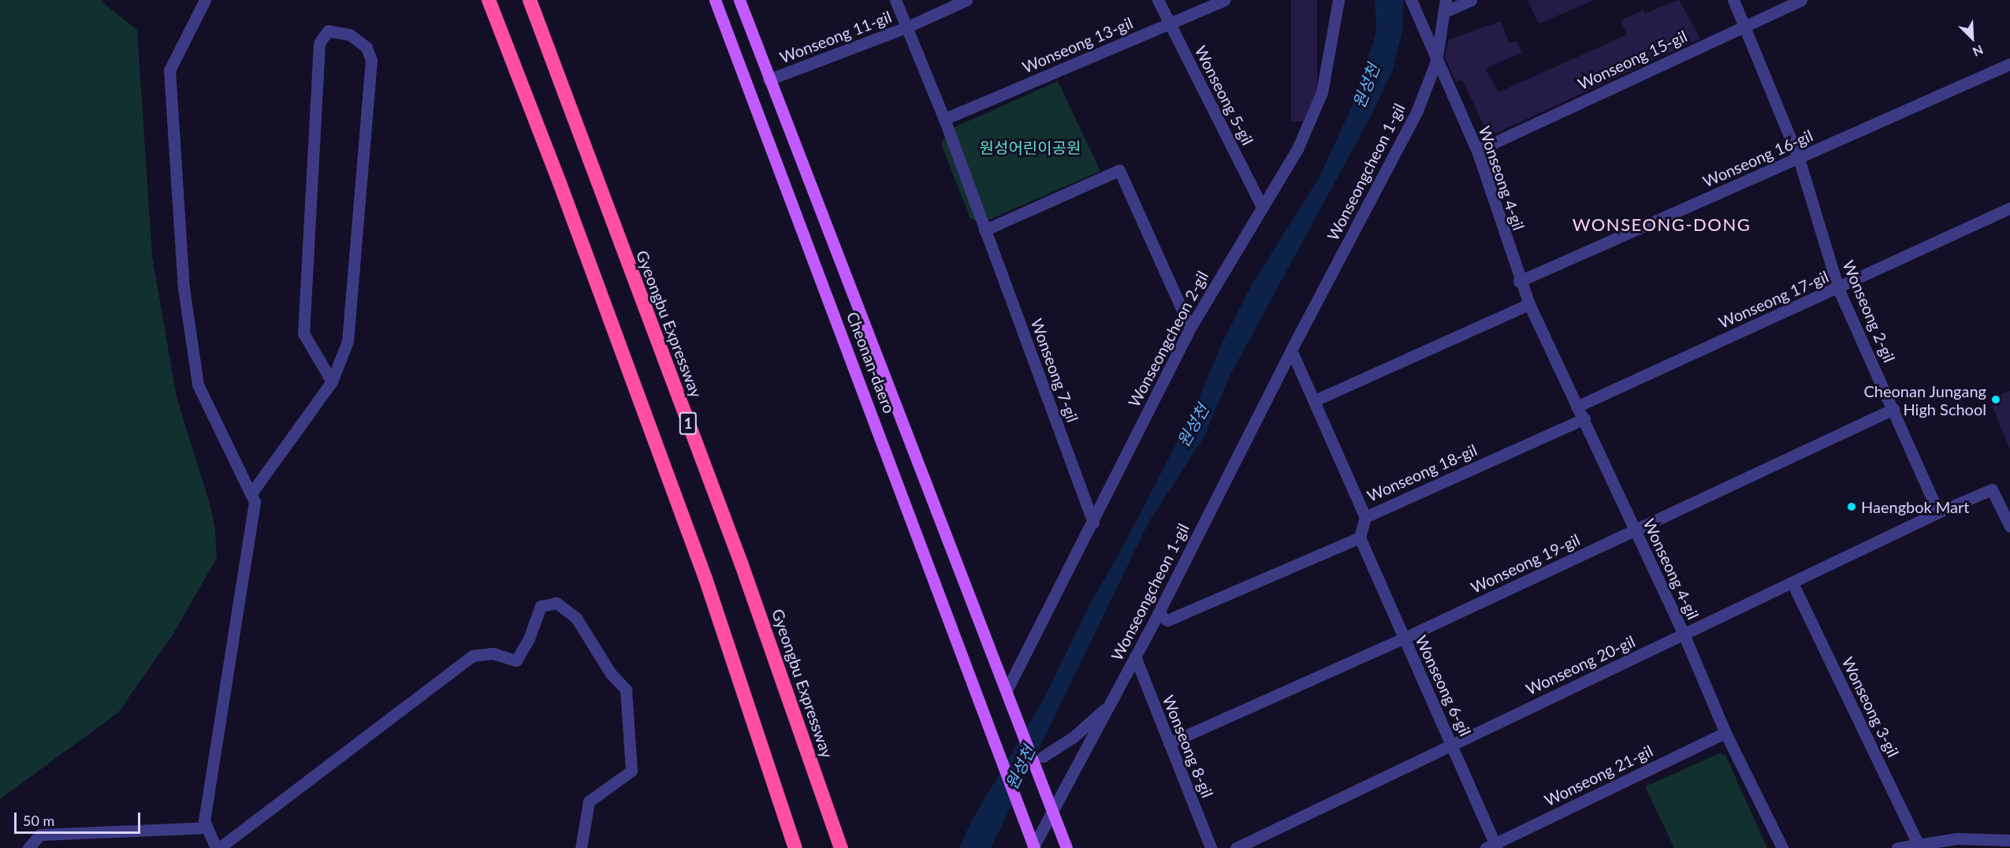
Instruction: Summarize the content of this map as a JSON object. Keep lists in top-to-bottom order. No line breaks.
{"streets":{"highway":["Gyeongbu Expressway","1"],"main road":["Cheonan-daero"],"street":["Wonseong 11-gil","Wonseong 13-gil","Wonseong 15-gil","Wonseong 5-gil","Wonseong 16-gil","Wonseongcheon 1-gil","Wonseong 4-gil","Wonseong 17-gil","Wonseong 2-gil","Wonseongcheon 2-gil","Wonseong 7-gil","Wonseong 18-gil","Wonseong 19-gil","Wonseong 20-gil","Wonseong 6-gil","Wonseong 3-gil","Wonseong 8-gil","Wonseong 21-gil"]},"crossings":[["Wonseong 11-gil","Cheonan-daero"],["Wonseong 11-gil","Wonseong 7-gil"],["Wonseong 13-gil","Wonseong 5-gil"],["Wonseong 13-gil","Wonseong 7-gil"],["Wonseong 15-gil","Wonseong 4-gil"],["Wonseong 15-gil","Wonseong 2-gil"],["Wonseong 5-gil","Wonseongcheon 2-gil"],["Wonseong 16-gil","Wonseong 4-gil"],["Wonseong 16-gil","Wonseong 2-gil"],["Wonseongcheon 1-gil","Wonseong 4-gil"],["Wonseongcheon 1-gil","Cheonan-daero"],["Wonseongcheon 1-gil","Wonseong 8-gil"],["Wonseong 4-gil","Wonseong 17-gil"],["Wonseong 4-gil","Wonseong 18-gil"],["Wonseong 4-gil","Wonseong 19-gil"],["Wonseong 4-gil","Wonseong 20-gil"],["Wonseong 4-gil","Wonseong 21-gil"],["Wonseong 17-gil","Wonseong 2-gil"],["Wonseong 2-gil","Wonseong 19-gil"],["Wonseong 2-gil","Wonseong 20-gil"],["Wonseongcheon 2-gil","Cheonan-daero"],["Wonseongcheon 2-gil","Wonseong 7-gil"],["Wonseong 18-gil","Wonseong 6-gil"],["Wonseong 19-gil","Wonseong 6-gil"],["Wonseong 19-gil","Wonseong 8-gil"],["Wonseong 20-gil","Wonseong 6-gil"],["Wonseong 20-gil","Wonseong 3-gil"],["Wonseong 6-gil","Wonseong 21-gil"]],"districts":["WONSEONG-DONG"],"water":["원성천"],"parks":["원성어린이공원"],"places":["Cheonan Jungang High School","Haengbok Mart"],"scale_bar":"50 m","north":"bottom right"}
